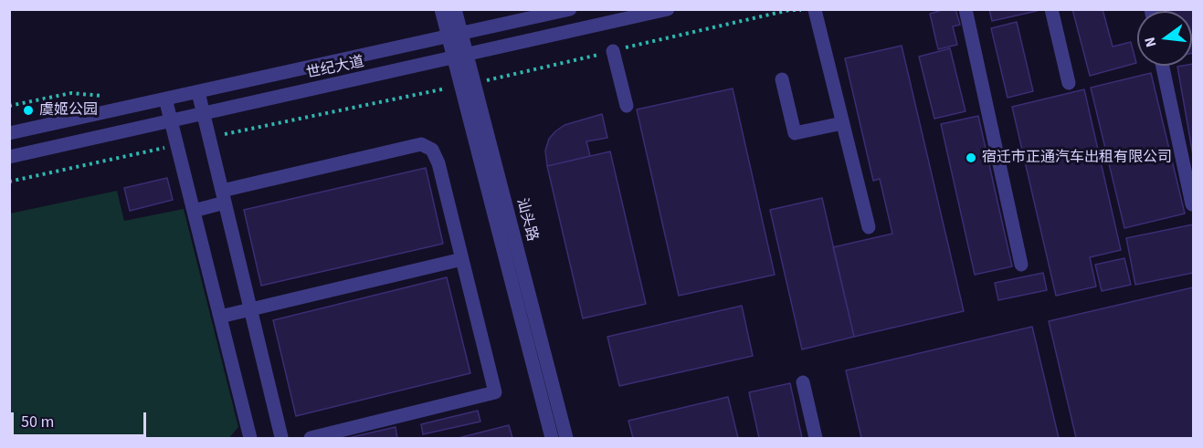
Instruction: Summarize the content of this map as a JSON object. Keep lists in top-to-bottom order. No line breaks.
{"streets":{"street":["世纪大道","汕头路"]},"crossings":[["世纪大道","汕头路"]],"places":["虞姬公园","宿迁市正通汽车出租有限公司"],"scale_bar":"50 m","north":"left"}
